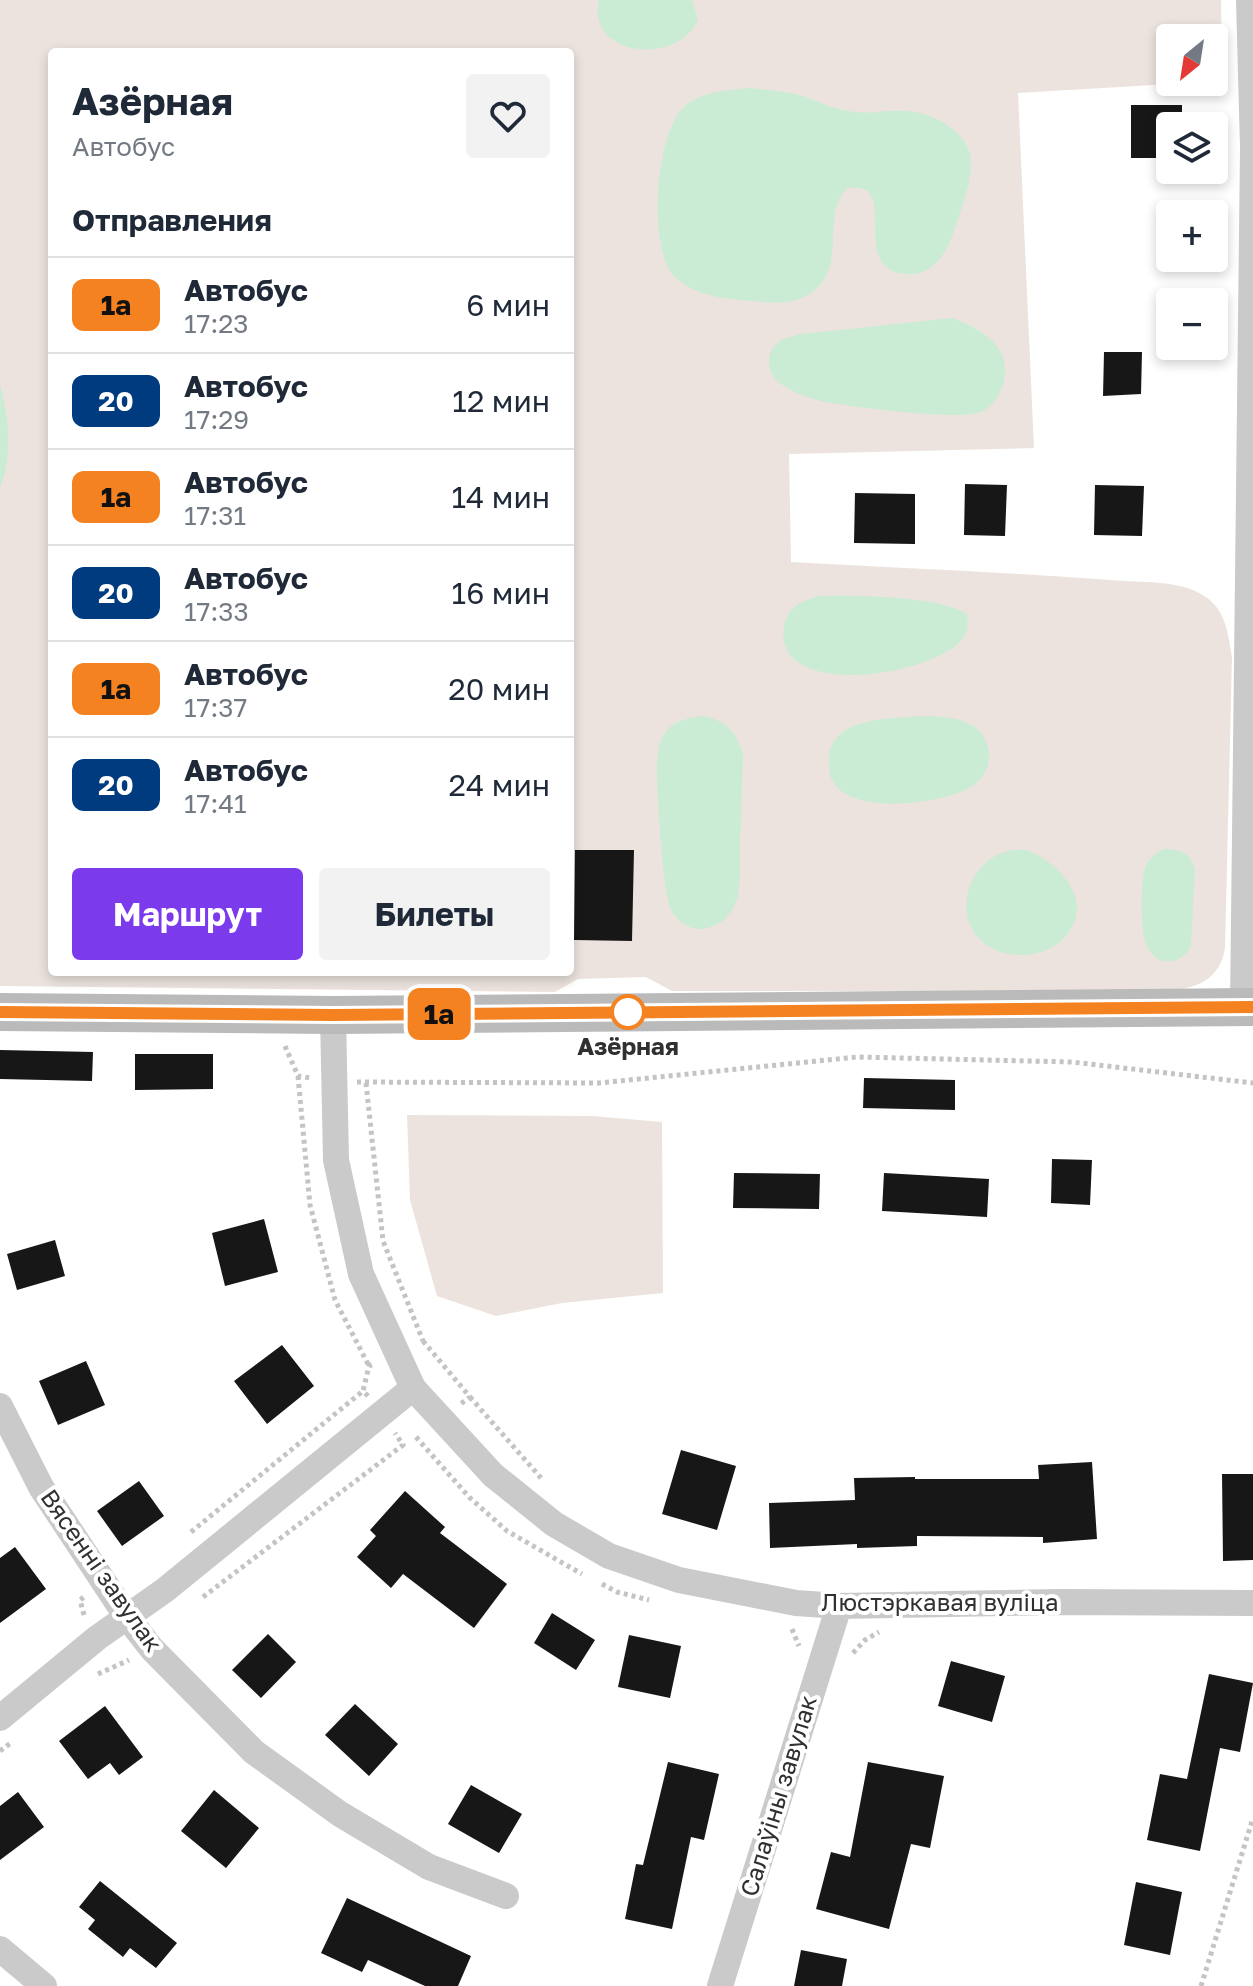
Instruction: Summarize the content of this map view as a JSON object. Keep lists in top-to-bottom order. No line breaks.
{"streets":{"street":["Вясенні завулак","Люстэркавая вуліца","Салаўіны завулак"]},"crossings":[["Люстэркавая вуліца","Салаўіны завулак"]],"places":["Азёрная"],"lines":["bus line 1а"],"north":"bottom left","page":{"on_map":"1а","map_buttons":["+","−"],"heading":[["Азёрная","Автобус"],"Отправления"],"list":[{"mark":"1а","name":"Автобус","note":"17:23","value":"6 мин"},{"mark":"20","name":"Автобус","note":"17:29","value":"12 мин"},{"mark":"1а","name":"Автобус","note":"17:31","value":"14 мин"},{"mark":"20","name":"Автобус","note":"17:33","value":"16 мин"},{"mark":"1а","name":"Автобус","note":"17:37","value":"20 мин"},{"mark":"20","name":"Автобус","note":"17:41","value":"24 мин"}],"buttons":["Маршрут","Билеты"]}}
